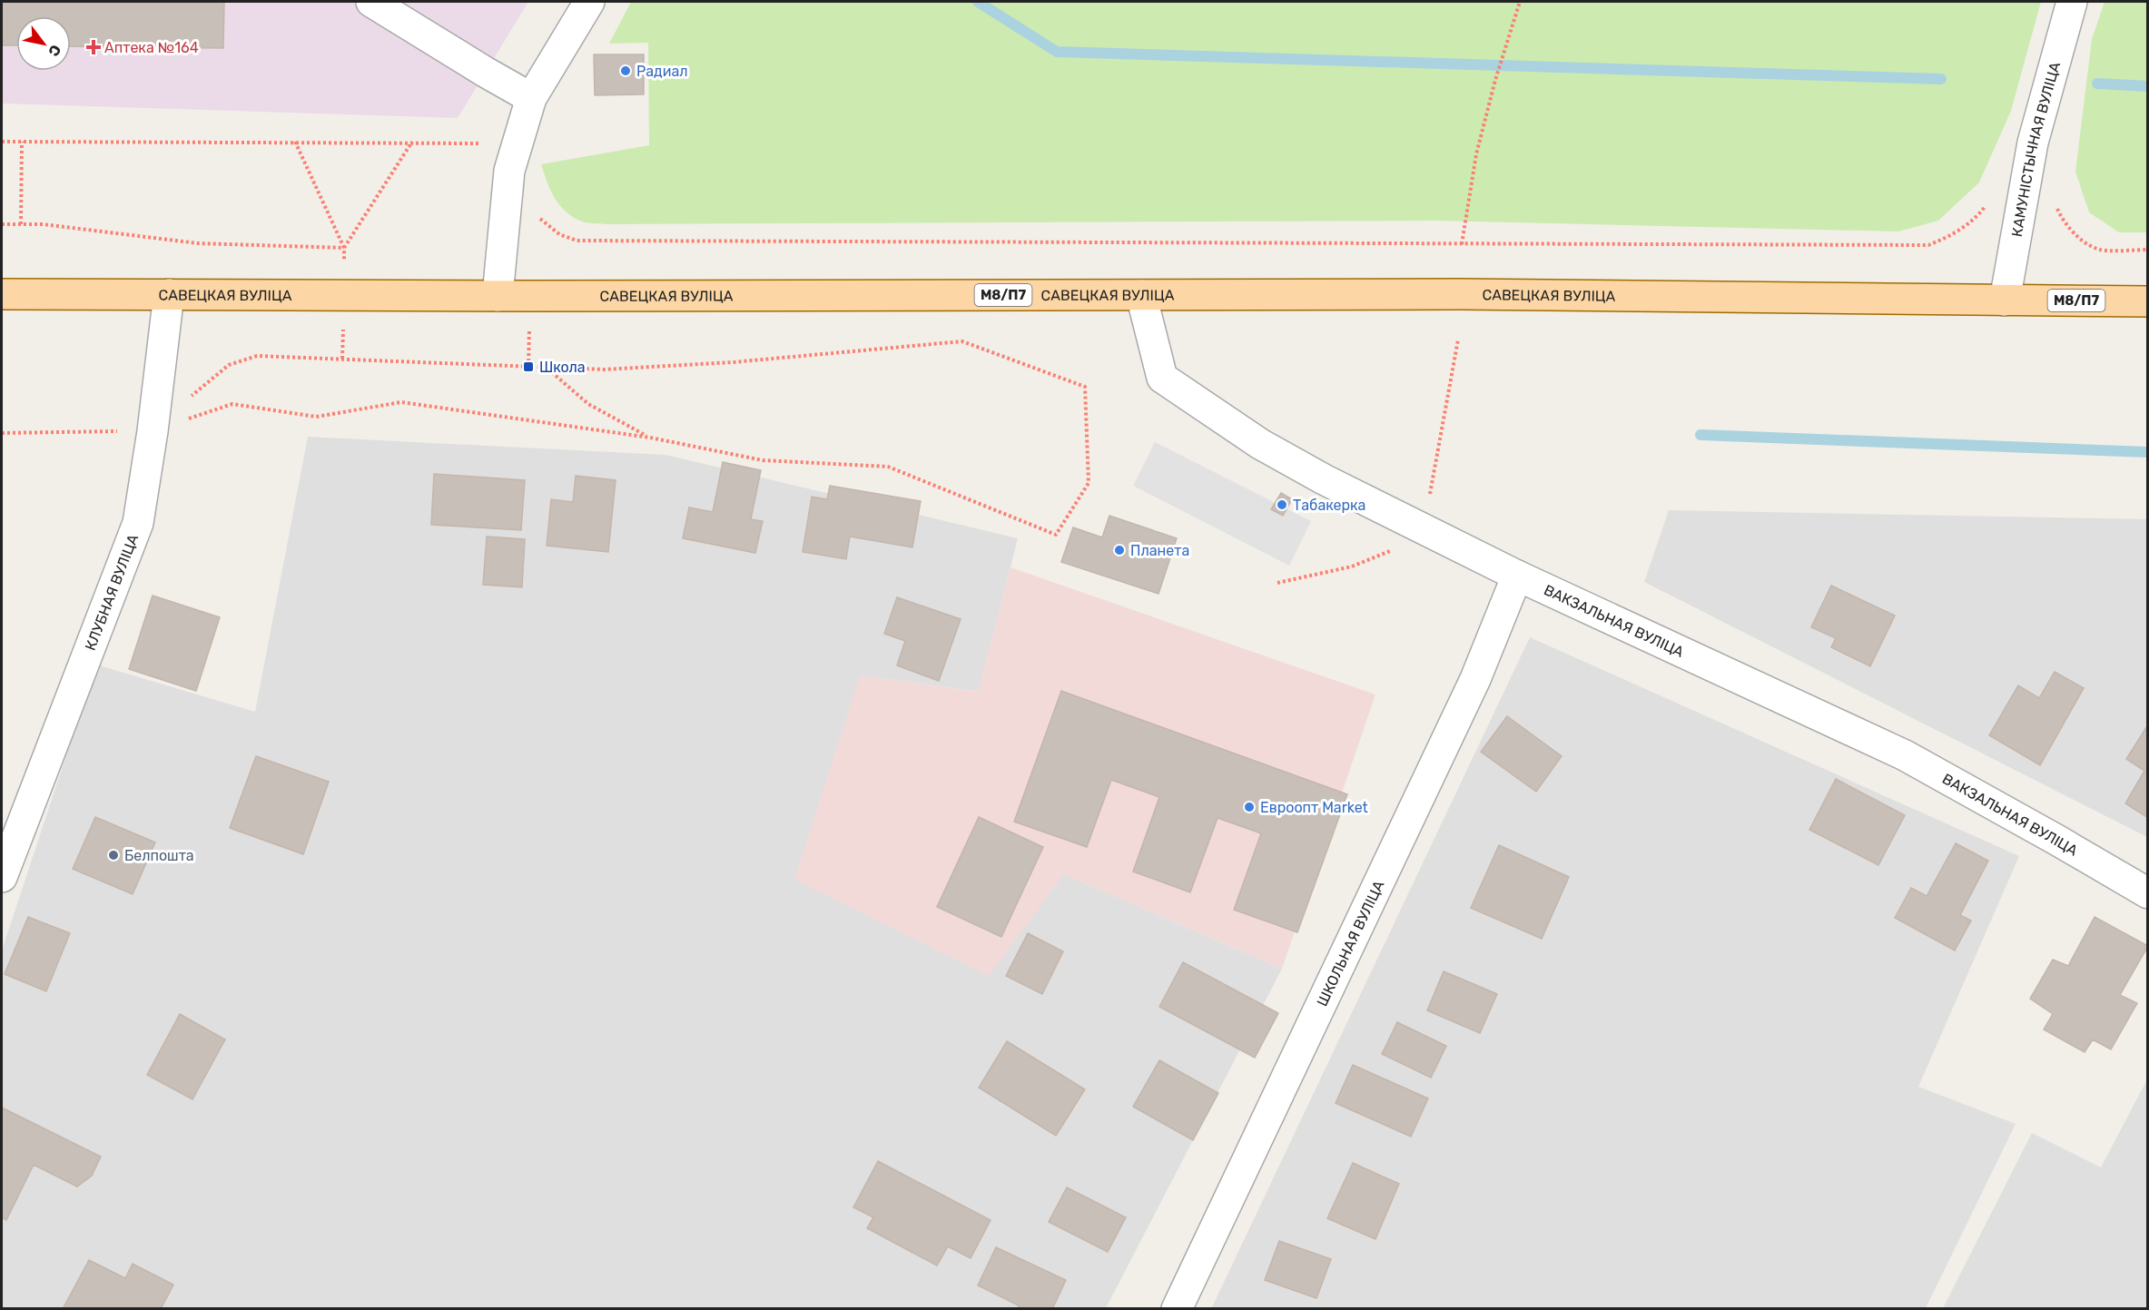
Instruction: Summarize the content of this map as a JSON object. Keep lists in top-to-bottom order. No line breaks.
{"streets":{"main road":["САВЕЦКАЯ ВУЛІЦА","М8/П7"],"street":["КАМУНІСТЫЧНАЯ ВУЛІЦА","КЛУБНАЯ ВУЛІЦА","ВАКЗАЛЬНАЯ ВУЛІЦА","ШКОЛЬНАЯ ВУЛІЦА"]},"crossings":[["КАМУНІСТЫЧНАЯ ВУЛІЦА","САВЕЦКАЯ ВУЛІЦА"],["САВЕЦКАЯ ВУЛІЦА","КЛУБНАЯ ВУЛІЦА"],["САВЕЦКАЯ ВУЛІЦА","ВАКЗАЛЬНАЯ ВУЛІЦА"],["ВАКЗАЛЬНАЯ ВУЛІЦА","ШКОЛЬНАЯ ВУЛІЦА"]],"places":{"health":["Аптека №164"],"other":["Радиал","Табакерка","Планета","Евроопт Market","Белпошта"],"transit":["Школа"]},"north":"bottom right"}
